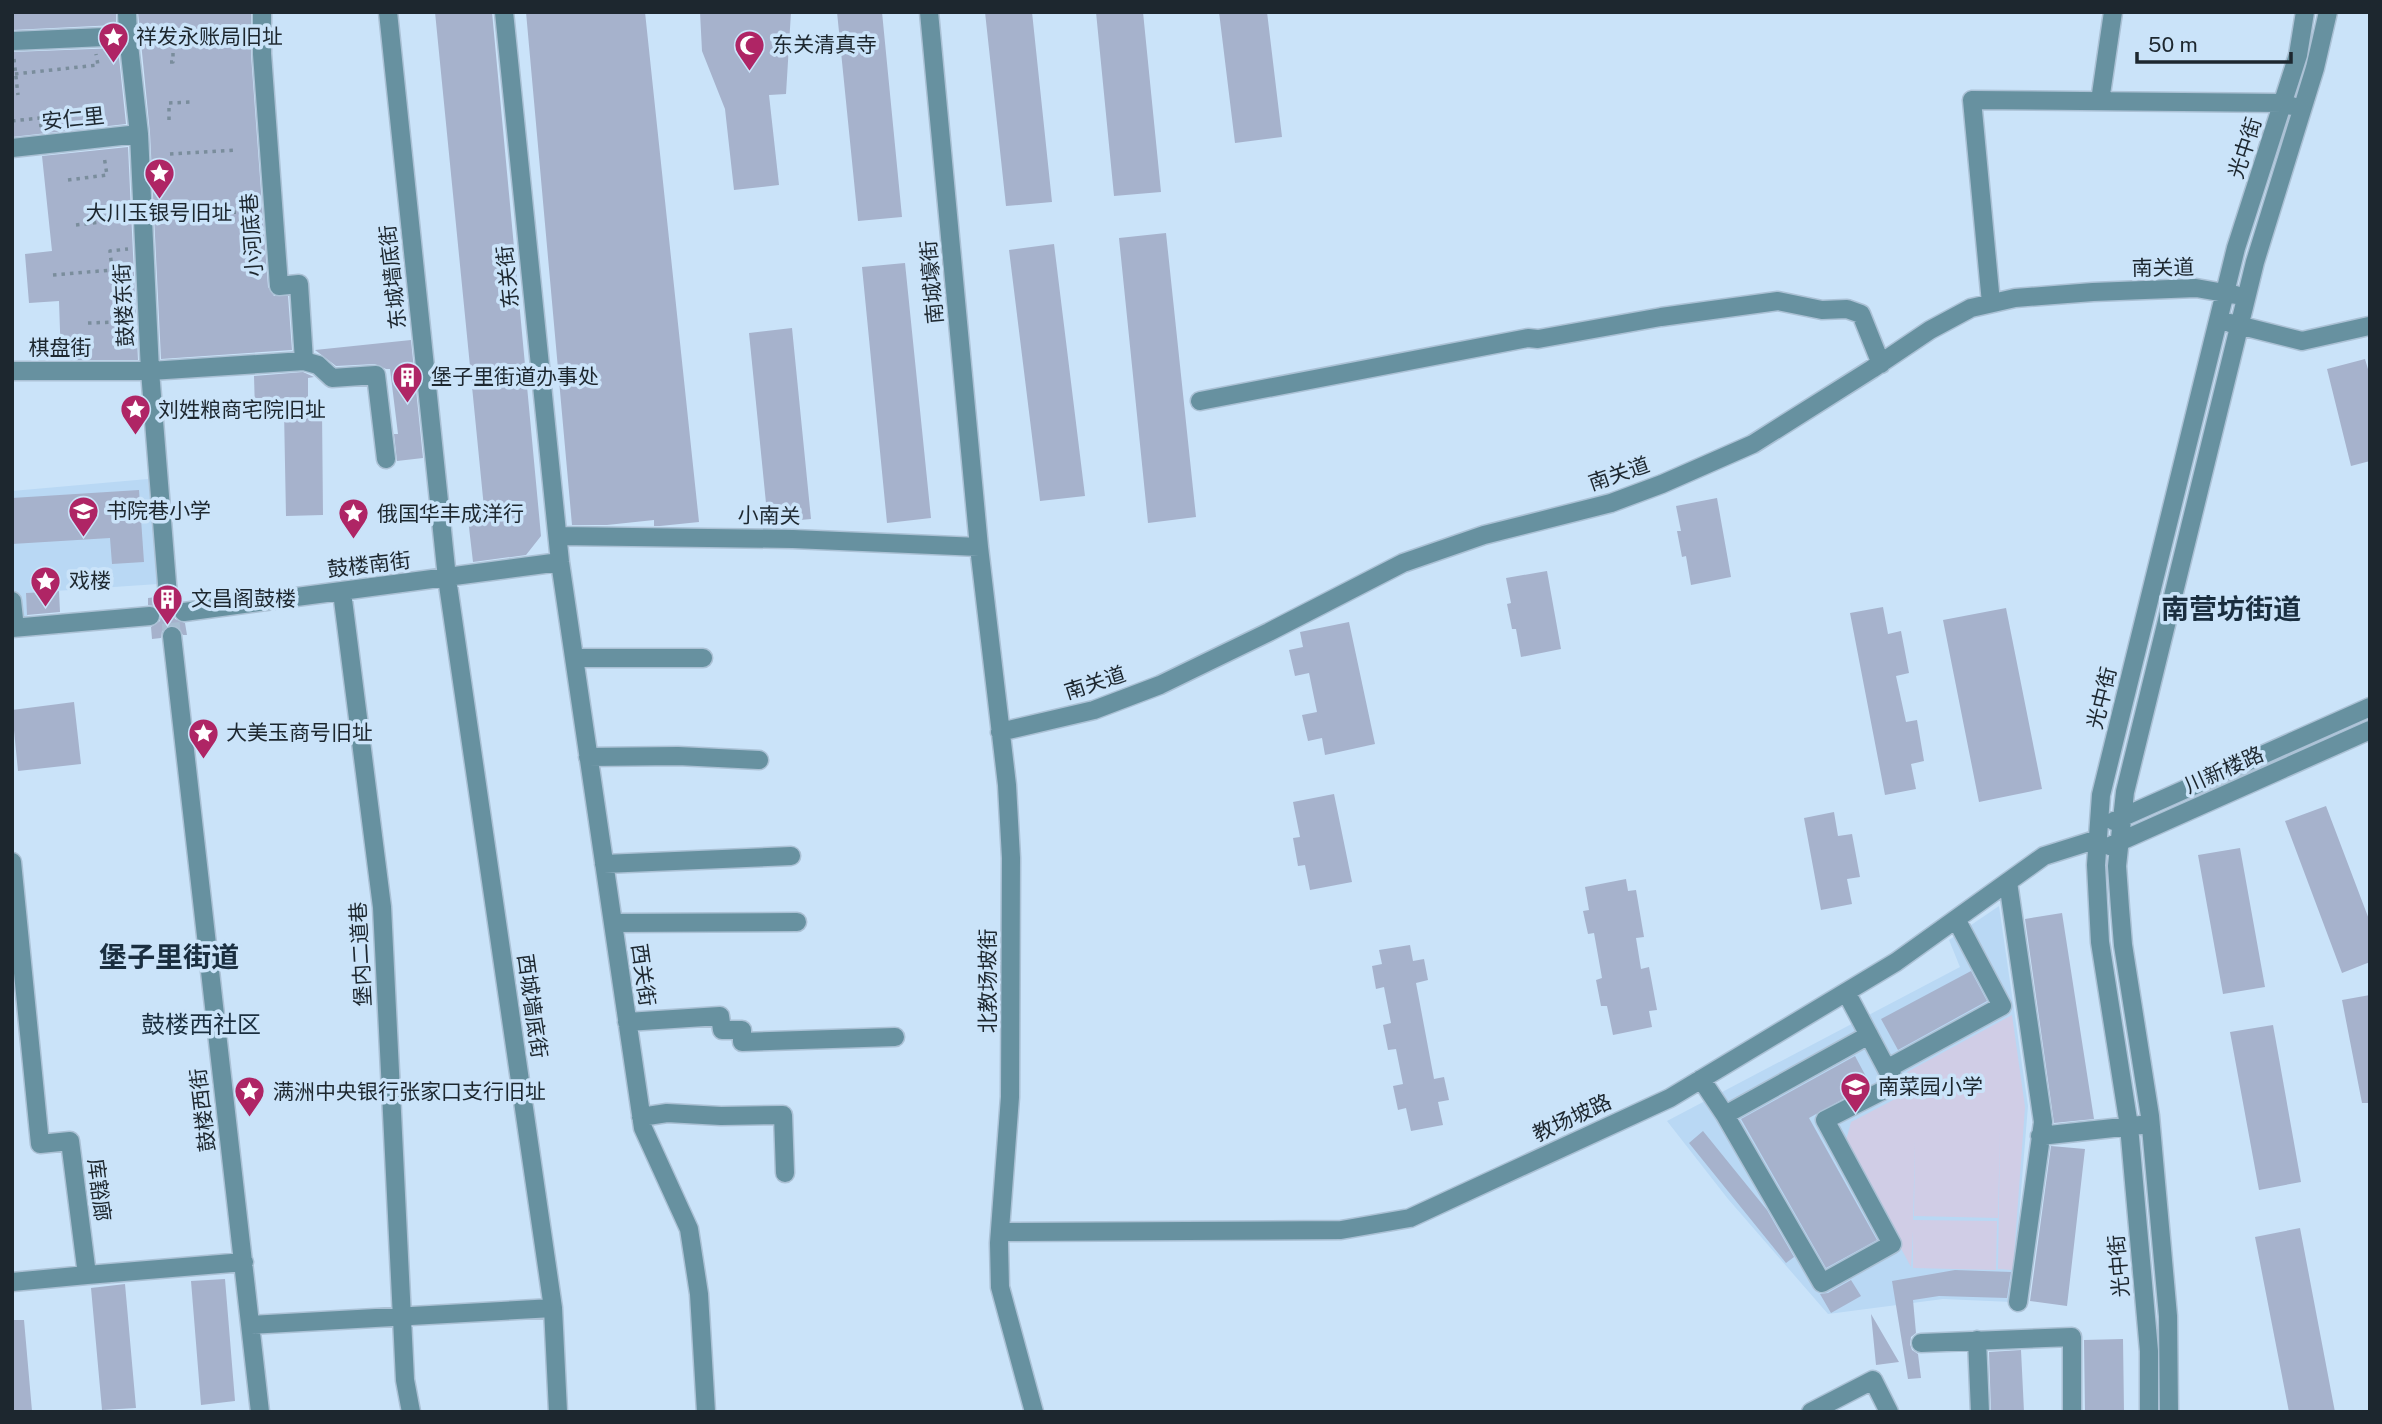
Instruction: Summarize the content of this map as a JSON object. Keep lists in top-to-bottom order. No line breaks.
{"streets":{"street":["安仁里","光中街","小河底巷","南关道","东城墙底街","东关街","南城壕街","鼓楼东街","棋盘街","小南关","鼓楼南街","川新楼路","堡内二道巷","西关街","北教场坡街","西城墙底街","鼓楼西街","教场坡路","库豁廊"]},"crossings":[["安仁里","鼓楼东街"],["光中街","南关道"],["光中街","川新楼路"],["光中街","教场坡路"],["南关道","北教场坡街"],["东城墙底街","鼓楼南街"],["东城墙底街","西城墙底街"],["东关街","小南关"],["东关街","西关街"],["南城壕街","小南关"],["南城壕街","北教场坡街"],["鼓楼东街","棋盘街"],["小南关","西关街"],["小南关","北教场坡街"],["鼓楼南街","堡内二道巷"],["鼓楼南街","西关街"],["鼓楼南街","西城墙底街"],["川新楼路","教场坡路"],["北教场坡街","教场坡路"]],"districts":["南营坊街道","堡子里街道","鼓楼西社区"],"places":{"place":["祥发永账局旧址","大川玉银号旧址","刘姓粮商宅院旧址","俄国华丰成洋行","戏楼","大美玉商号旧址","满洲中央银行张家口支行旧址"],"mosque":["东关清真寺"],"building":["堡子里街道办事处","文昌阁鼓楼"],"school or university":["书院巷小学","南菜园小学"]},"scale_bar":"50 m"}
